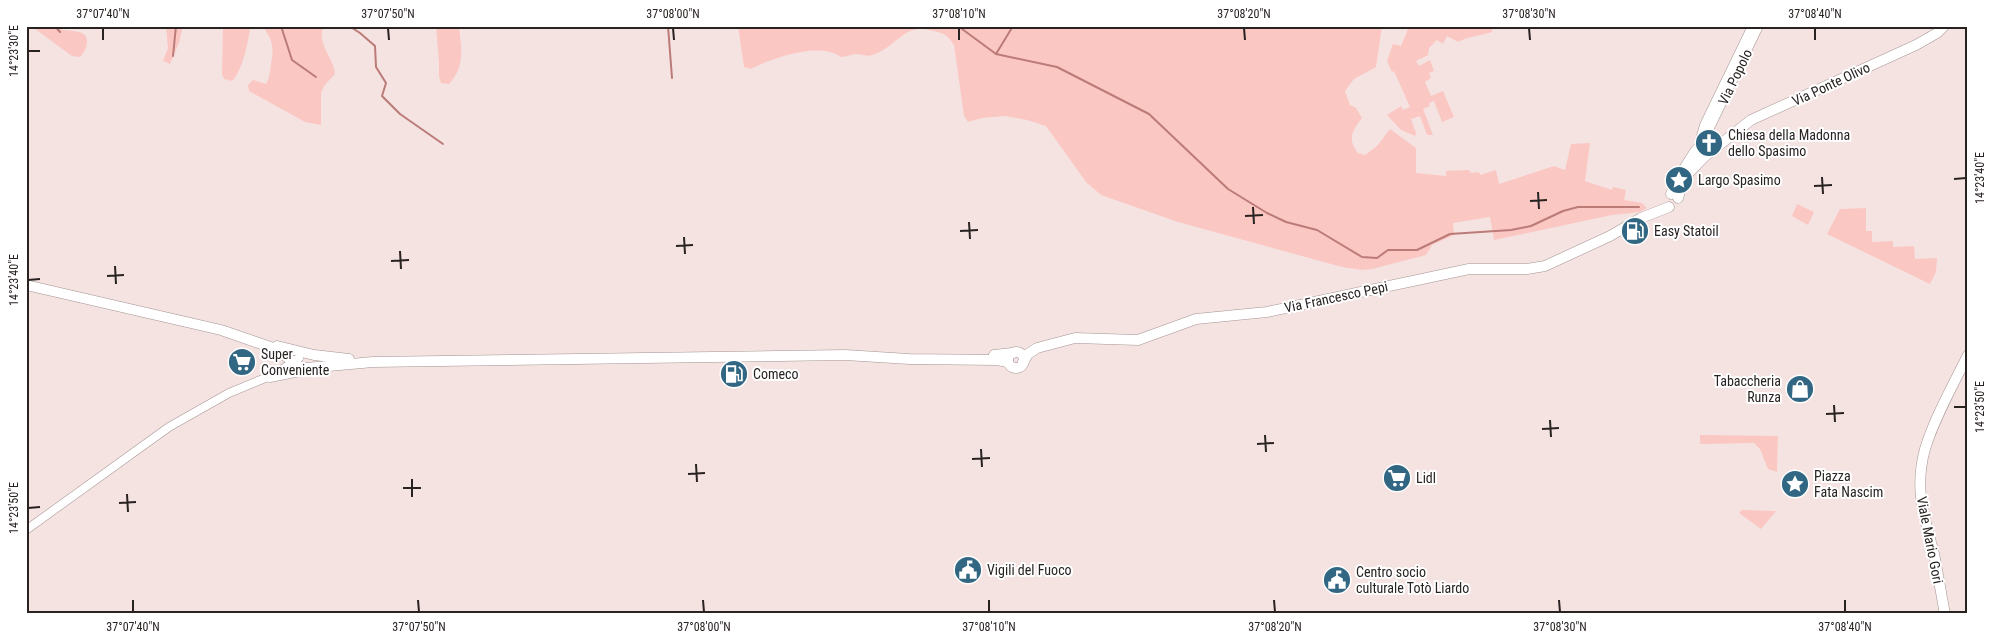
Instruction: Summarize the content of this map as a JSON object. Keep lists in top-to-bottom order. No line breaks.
{"streets":{"main road":["Via Ponte Olivo","Via Francesco Pepi","Viale Mario Gori"],"street":["Via Popolo"]},"crossings":[["Via Ponte Olivo","Via Francesco Pepi"]],"places":{"church":["Chiesa della Madonna dello Spasimo"],"place":["Largo Spasimo","Piazza Fata Nascim"],"fuel station":["Easy Statoil","Comeco"],"supermarket":["Super Conveniente","Lidl"],"shop":["Tabaccheria Runza"],"public building":["Vigili del Fuoco","Centro socio culturale Totò Liardo"]},"coordinates":["37°07'40\"N","37°07'50\"N","37°08'00\"N","37°08'10\"N","37°08'20\"N","37°08'30\"N","37°08'40\"N","14°23'30\"E","14°23'40\"E","14°23'50\"E"]}
